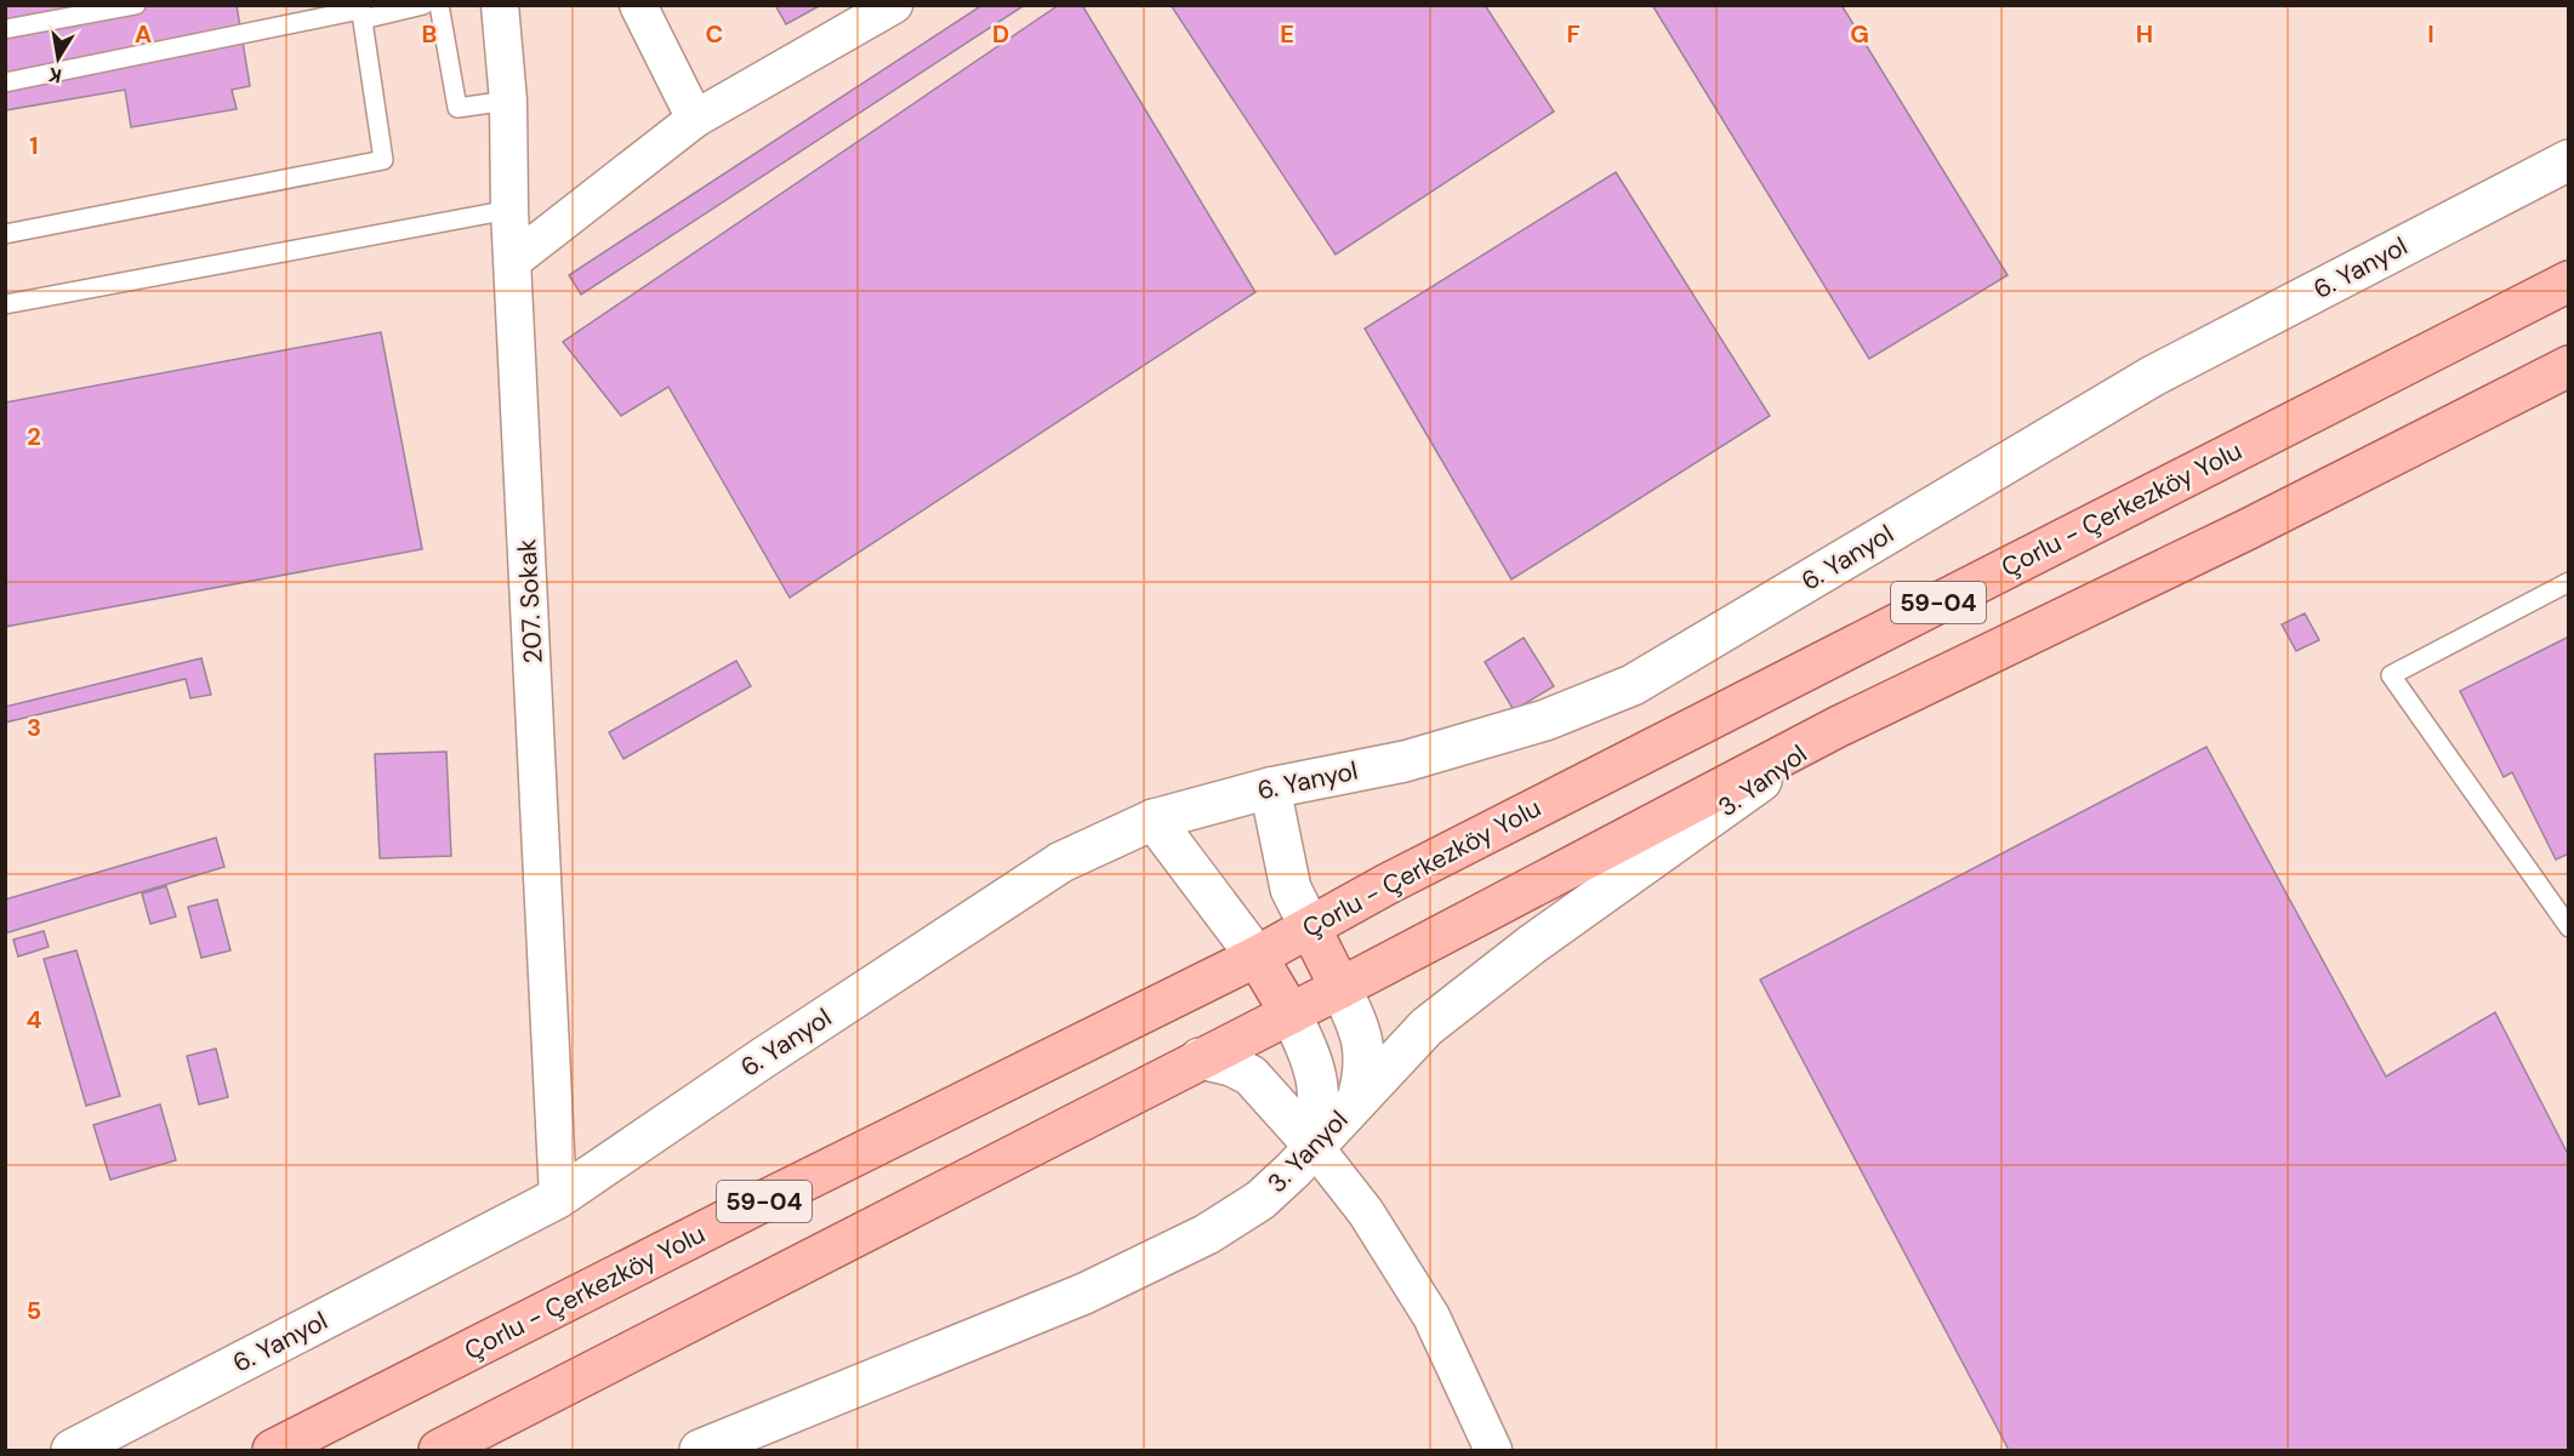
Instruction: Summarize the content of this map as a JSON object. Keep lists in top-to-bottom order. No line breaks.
{"streets":{"main road":["6. Yanyol","Çorlu - Çerkezköy Yolu","59-04","3. Yanyol"],"street":["207. Sokak"]},"crossings":[["6. Yanyol","207. Sokak"],["59-04","3. Yanyol"]],"north":"bottom","grid":{"columns":["A","B","C","D","E","F","G","H","I"],"rows":["1","2","3","4","5"]}}
